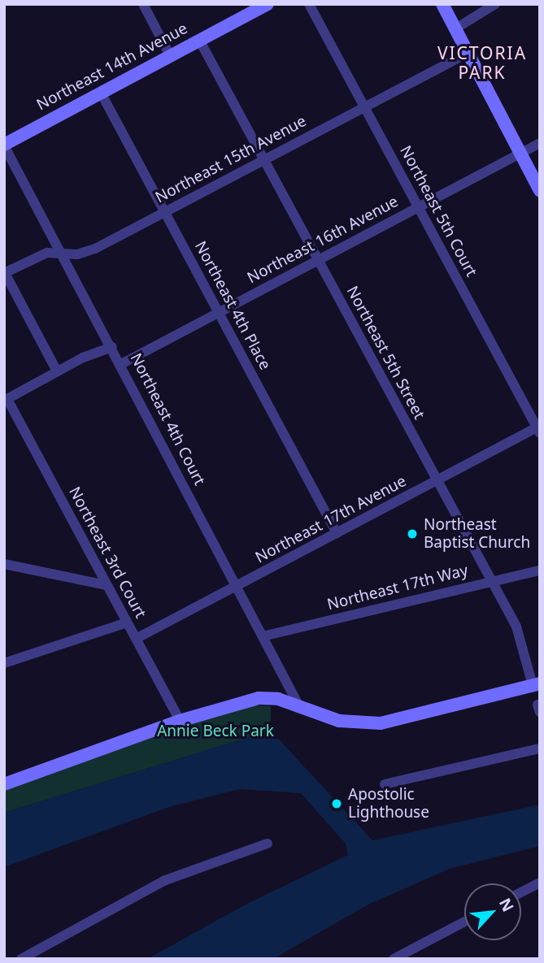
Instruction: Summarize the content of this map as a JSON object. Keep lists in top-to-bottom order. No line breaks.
{"streets":{"street":["Northeast 14th Avenue","Northeast 15th Avenue","Northeast 5th Court","Northeast 16th Avenue","Northeast 4th Place","Northeast 5th Street","Northeast 4th Court","Northeast 17th Avenue","Northeast 3rd Court","Northeast 17th Way"]},"crossings":[["Northeast 14th Avenue","Northeast 4th Place"],["Northeast 14th Avenue","Northeast 5th Street"],["Northeast 14th Avenue","Northeast 4th Court"],["Northeast 15th Avenue","Northeast 5th Court"],["Northeast 15th Avenue","Northeast 4th Place"],["Northeast 15th Avenue","Northeast 5th Street"],["Northeast 15th Avenue","Northeast 4th Court"],["Northeast 5th Court","Northeast 16th Avenue"],["Northeast 5th Court","Northeast 17th Avenue"],["Northeast 16th Avenue","Northeast 4th Place"],["Northeast 16th Avenue","Northeast 5th Street"],["Northeast 16th Avenue","Northeast 4th Court"],["Northeast 4th Place","Northeast 17th Avenue"],["Northeast 5th Street","Northeast 17th Avenue"],["Northeast 5th Street","Northeast 17th Way"],["Northeast 4th Court","Northeast 17th Avenue"],["Northeast 4th Court","Northeast 17th Way"],["Northeast 17th Avenue","Northeast 3rd Court"]],"districts":["VICTORIA PARK"],"parks":["Annie Beck Park"],"places":["Northeast Baptist Church","Apostolic Lighthouse"],"north":"top right"}
